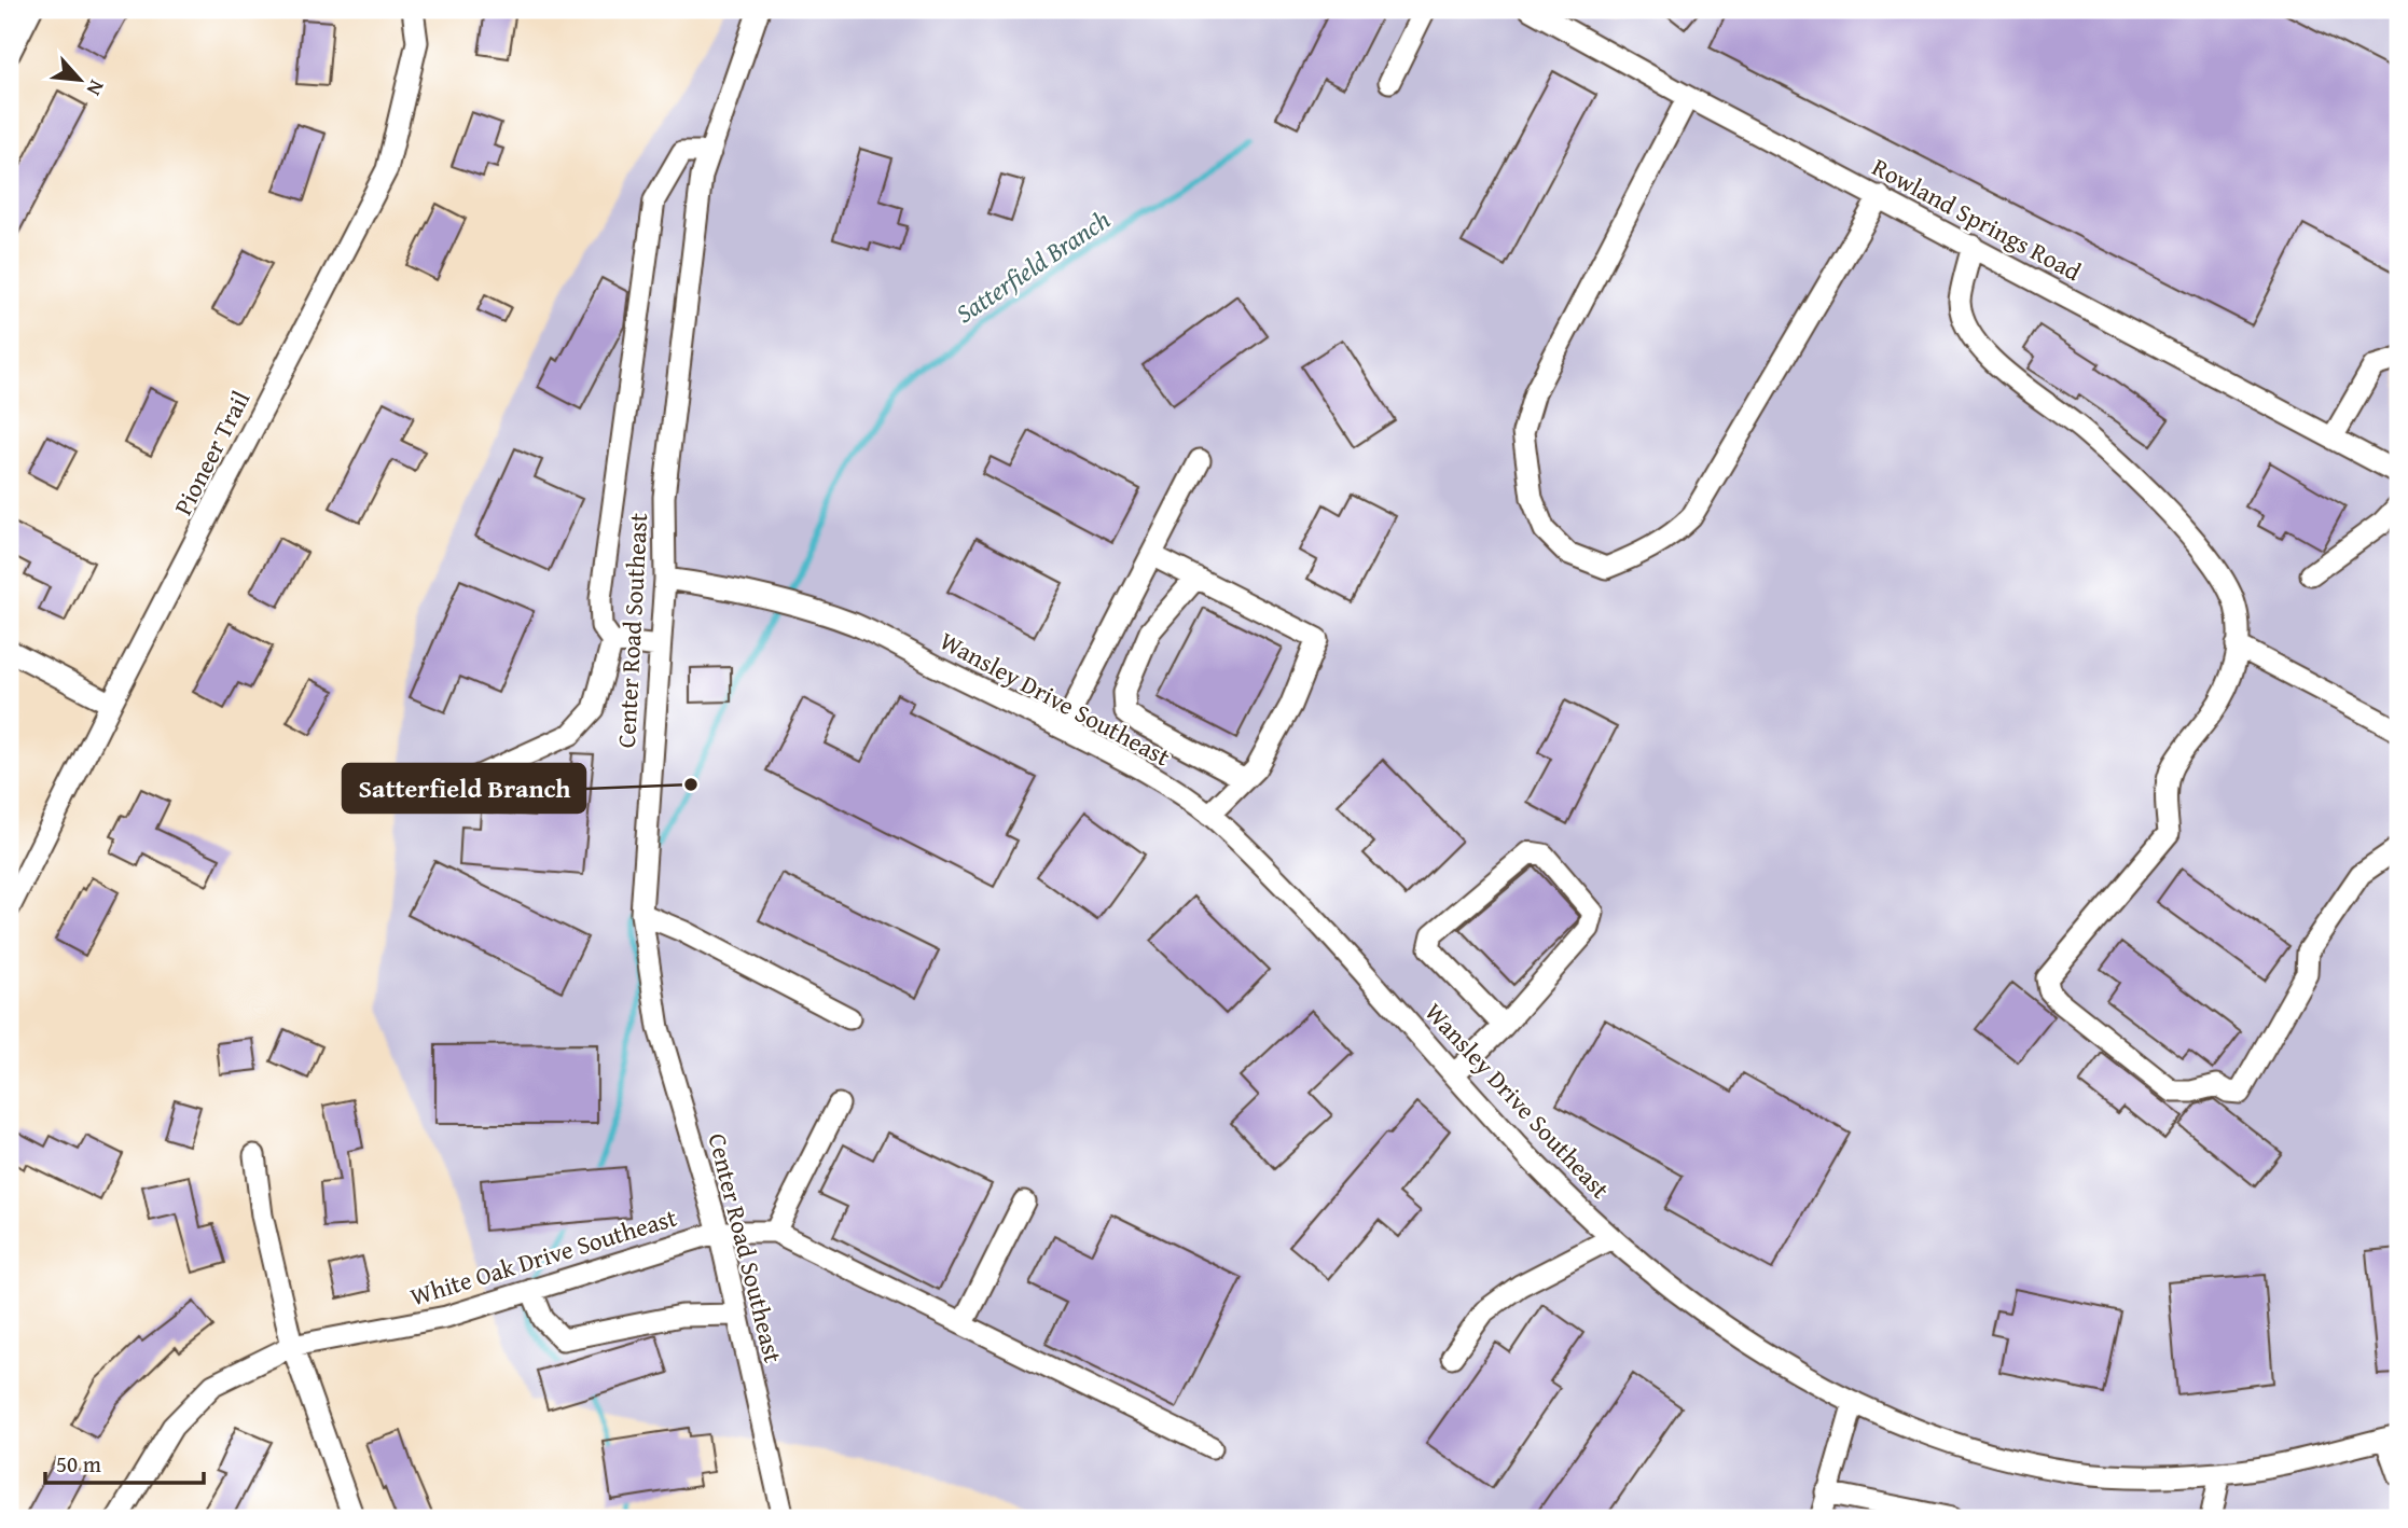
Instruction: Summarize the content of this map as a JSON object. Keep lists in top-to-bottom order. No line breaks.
{"streets":{"street":["Rowland Springs Road","Pioneer Trail","Center Road Southeast","Wansley Drive Southeast","White Oak Drive Southeast"]},"crossings":[["Center Road Southeast","Wansley Drive Southeast"],["Center Road Southeast","White Oak Drive Southeast"]],"water":["Satterfield Branch"],"places":["Satterfield Branch"],"scale_bar":"50 m","north":"bottom right"}
